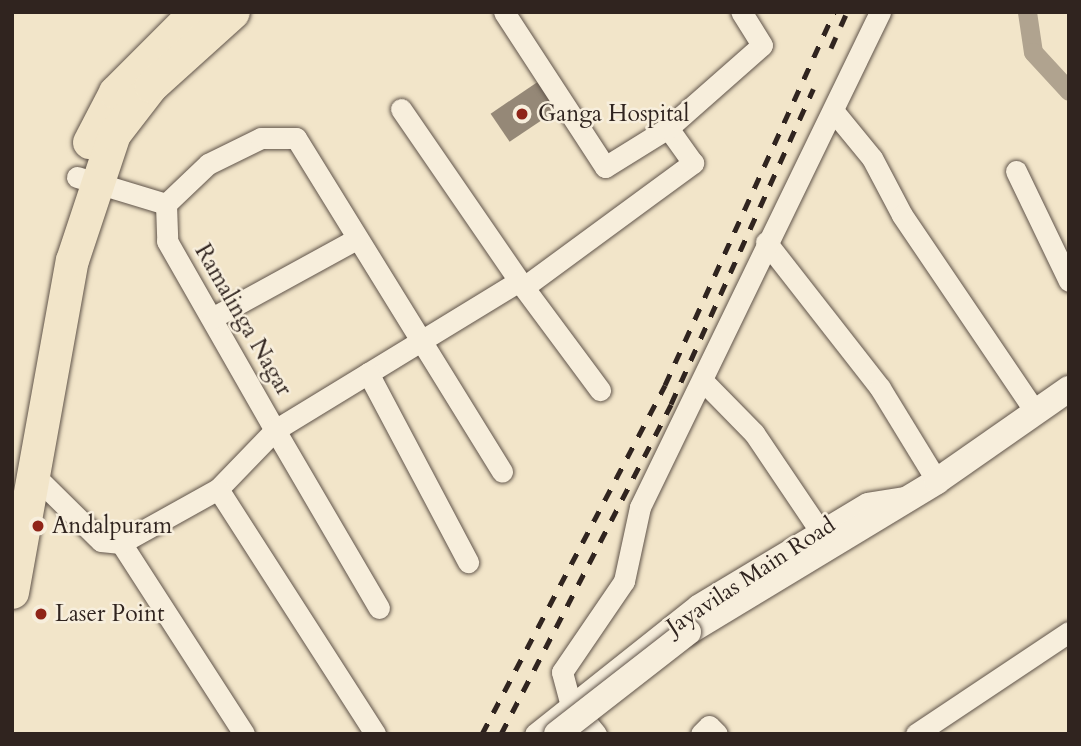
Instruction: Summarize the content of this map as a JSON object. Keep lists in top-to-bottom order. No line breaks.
{"streets":{"street":["Ramalinga Nagar","Jayavilas Main Road"]},"places":["Ganga Hospital","Andalpuram","Laser Point"]}
